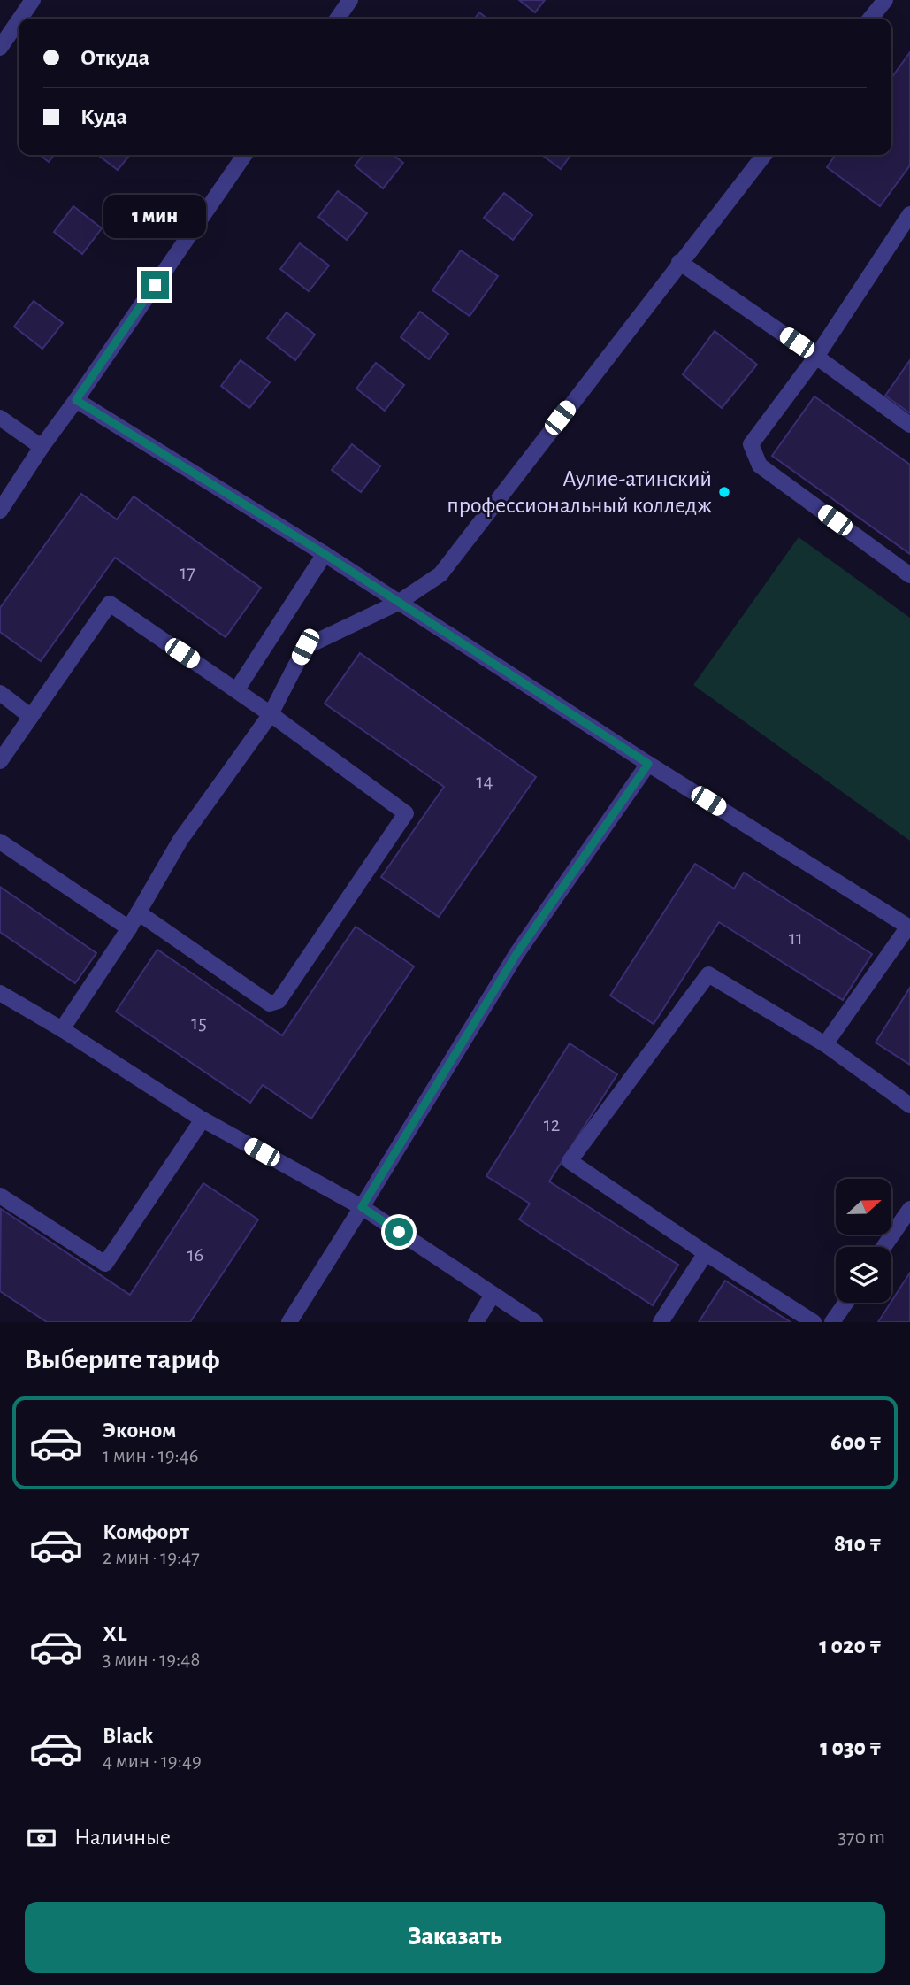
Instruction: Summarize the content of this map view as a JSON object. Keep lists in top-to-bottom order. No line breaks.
{"places":["Аулие-атинский профессиональный колледж"],"house_numbers":["17","14","11","15","12","16"],"north":"right","page":{"banner":["Откуда","Куда"],"bubble":"1 мин","heading":"Выберите тариф","list":[{"name":"Эконом","note":"1 мин · 19:46","value":"600 ₸"},{"name":"Комфорт","note":"2 мин · 19:47","value":"810 ₸"},{"name":"XL","note":"3 мин · 19:48","value":"1 020 ₸"},{"name":"Black","note":"4 мин · 19:49","value":"1 030 ₸"}],"pay":["Наличные","370 m"],"buttons":"Заказать"}}
